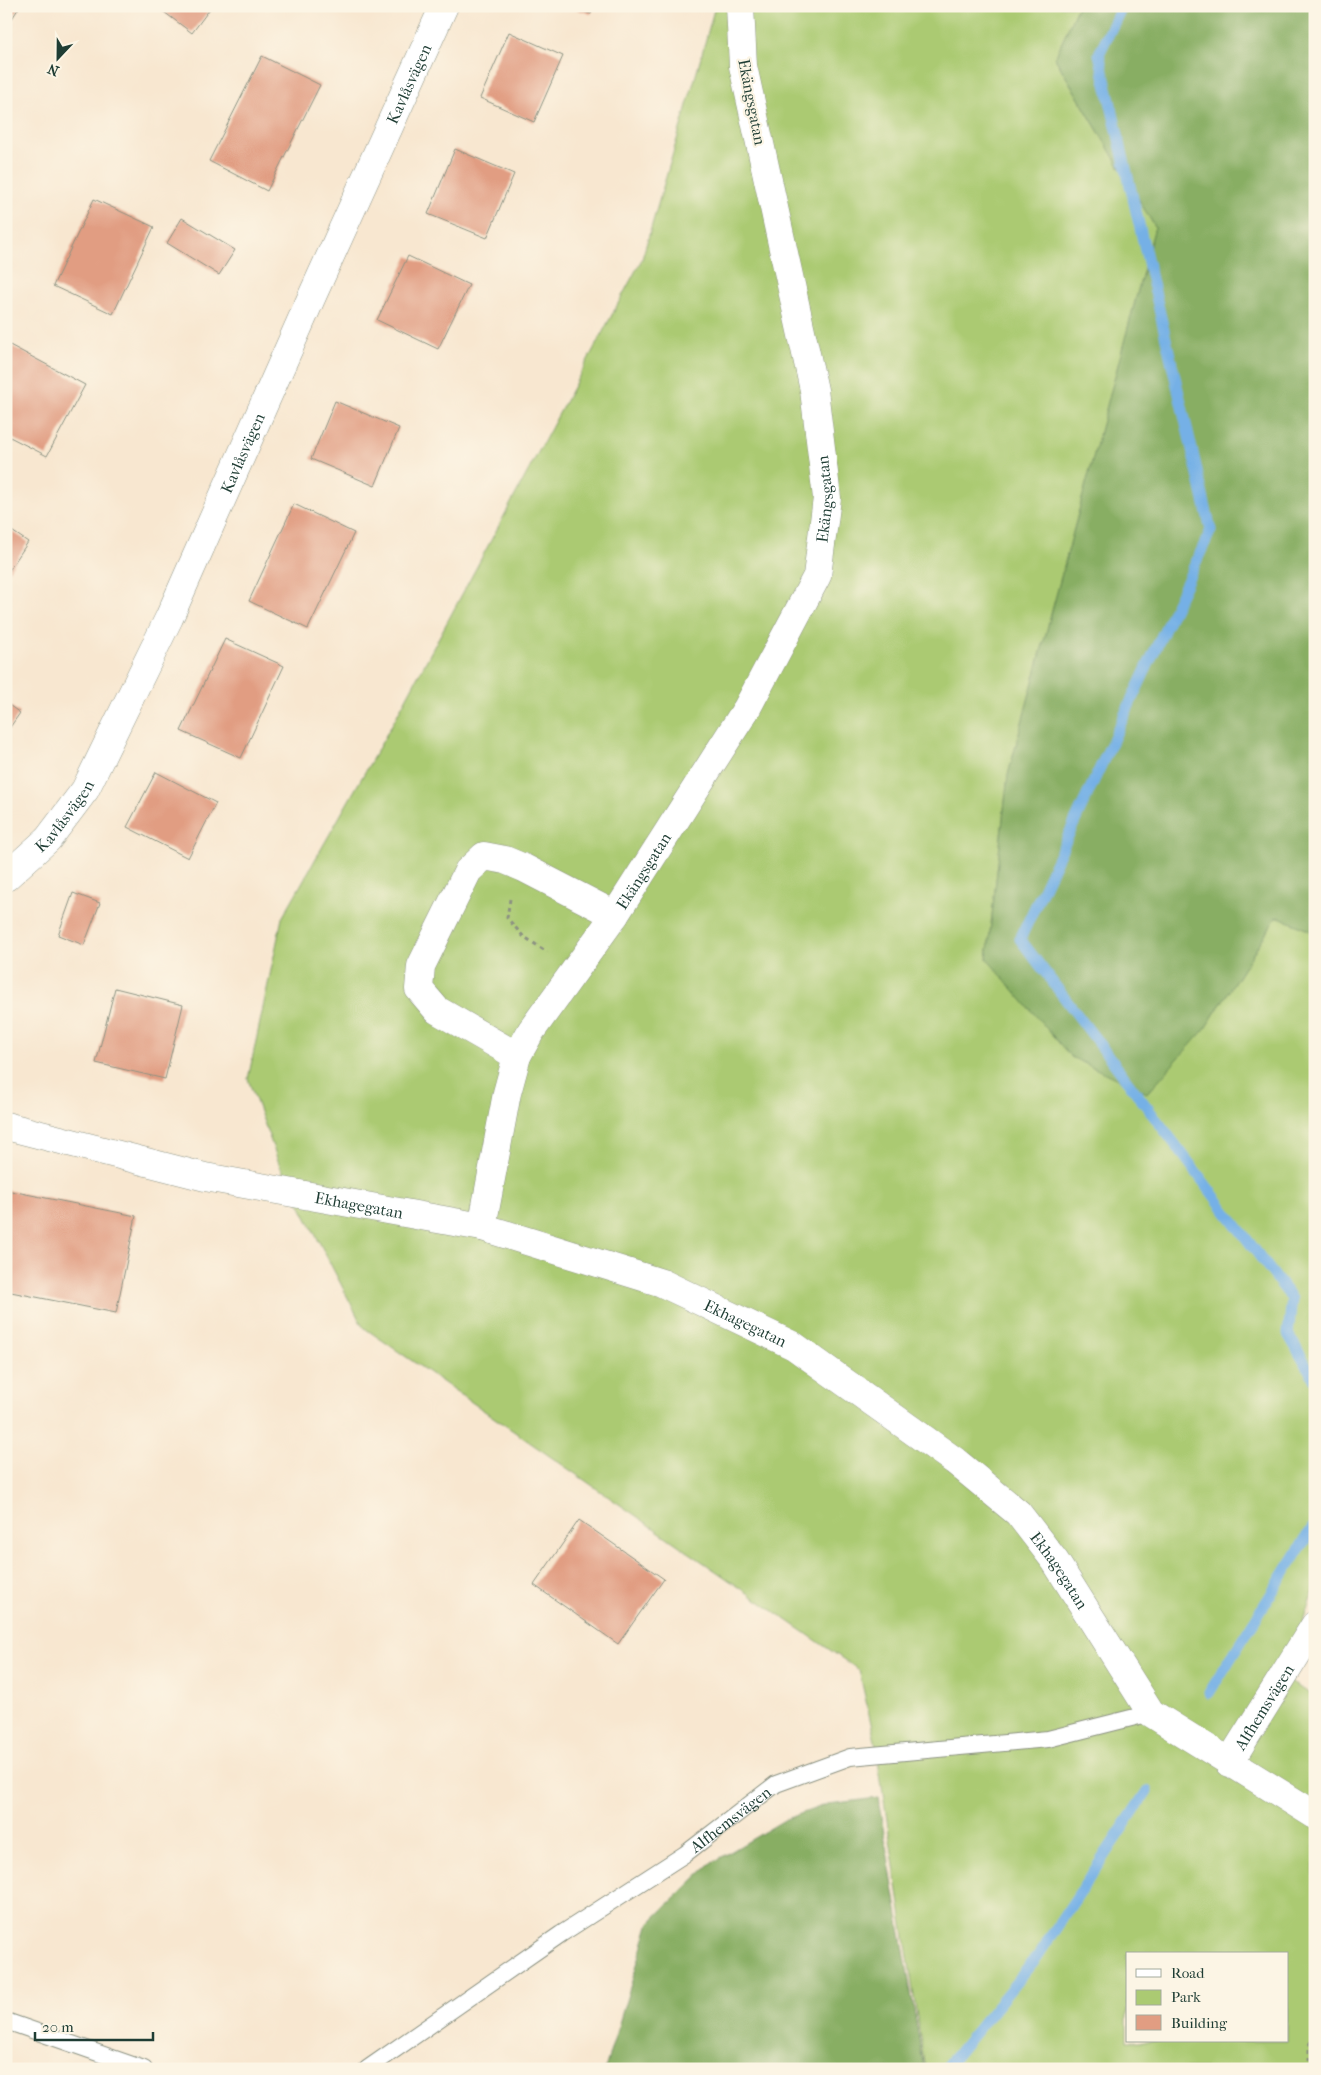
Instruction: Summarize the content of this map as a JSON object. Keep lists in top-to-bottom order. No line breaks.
{"streets":{"street":["Kavlåsvägen","Ekängsgatan","Ekhagegatan","Alfhemsvägen"]},"crossings":[["Ekängsgatan","Ekhagegatan"],["Ekhagegatan","Alfhemsvägen"]],"legend":["Road","Park","Building"],"scale_bar":"20 m","north":"bottom"}
